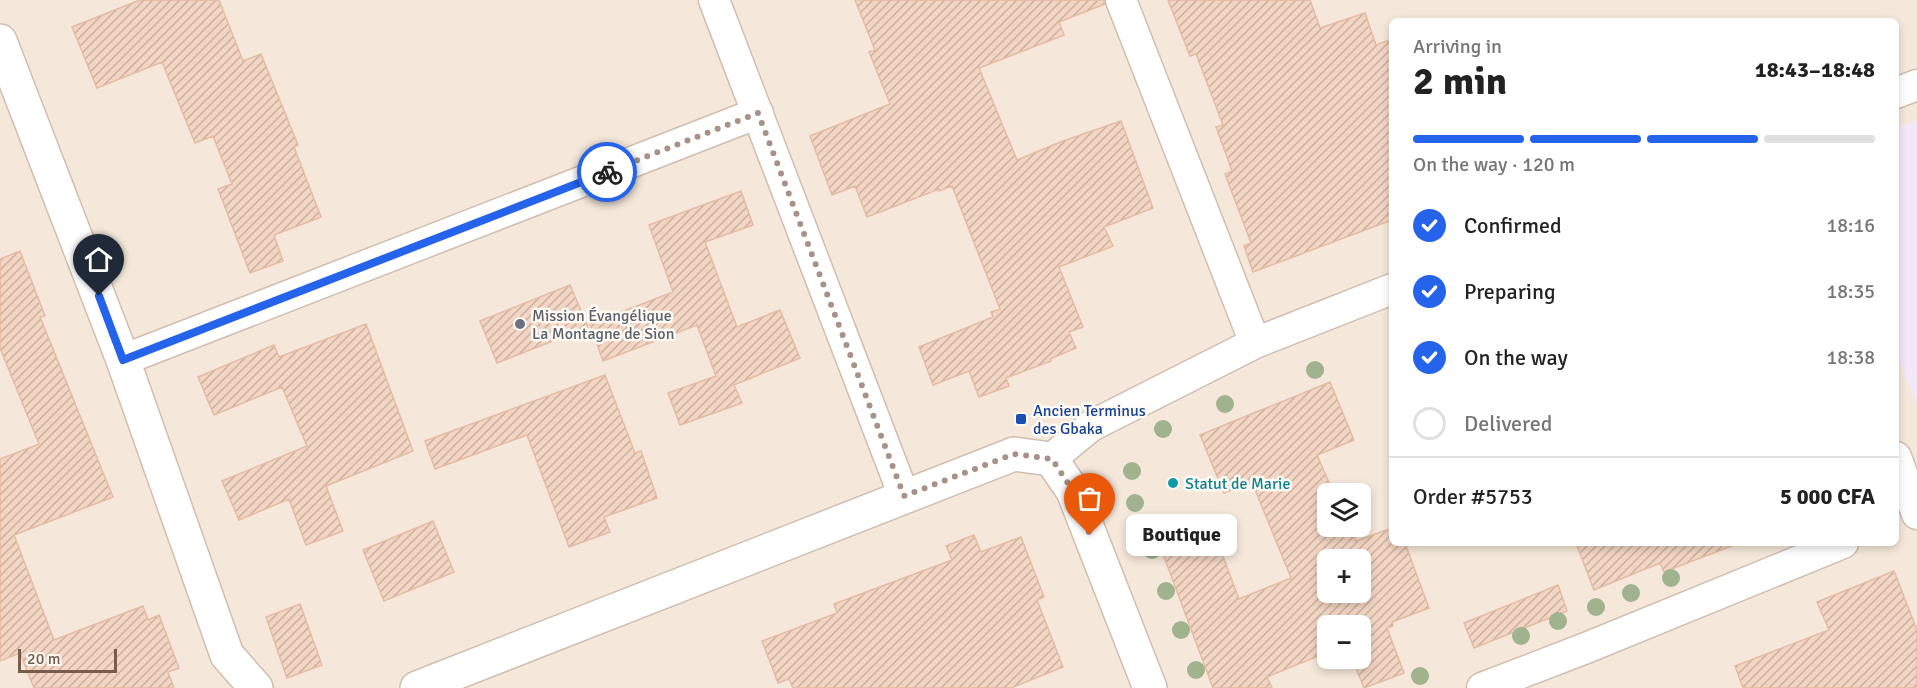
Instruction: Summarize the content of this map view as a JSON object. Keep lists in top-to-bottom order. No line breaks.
{"places":{"other":["Mission Évangélique La Montagne de Sion","Statut de Marie","Boutique"],"transit":["Ancien Terminus des Gbaka"]},"scale_bar":"20 m","page":{"heading":["2 min","Arriving in","18:43–18:48"],"panel":["Order #5753","5 000 CFA"],"bar":"On the way · 120 m","list":[["Confirmed","18:16"],["Preparing","18:35"],["On the way","18:38"],"Delivered"],"map_buttons":["+","−"],"bubble":"Boutique","scale":"20 m"}}
